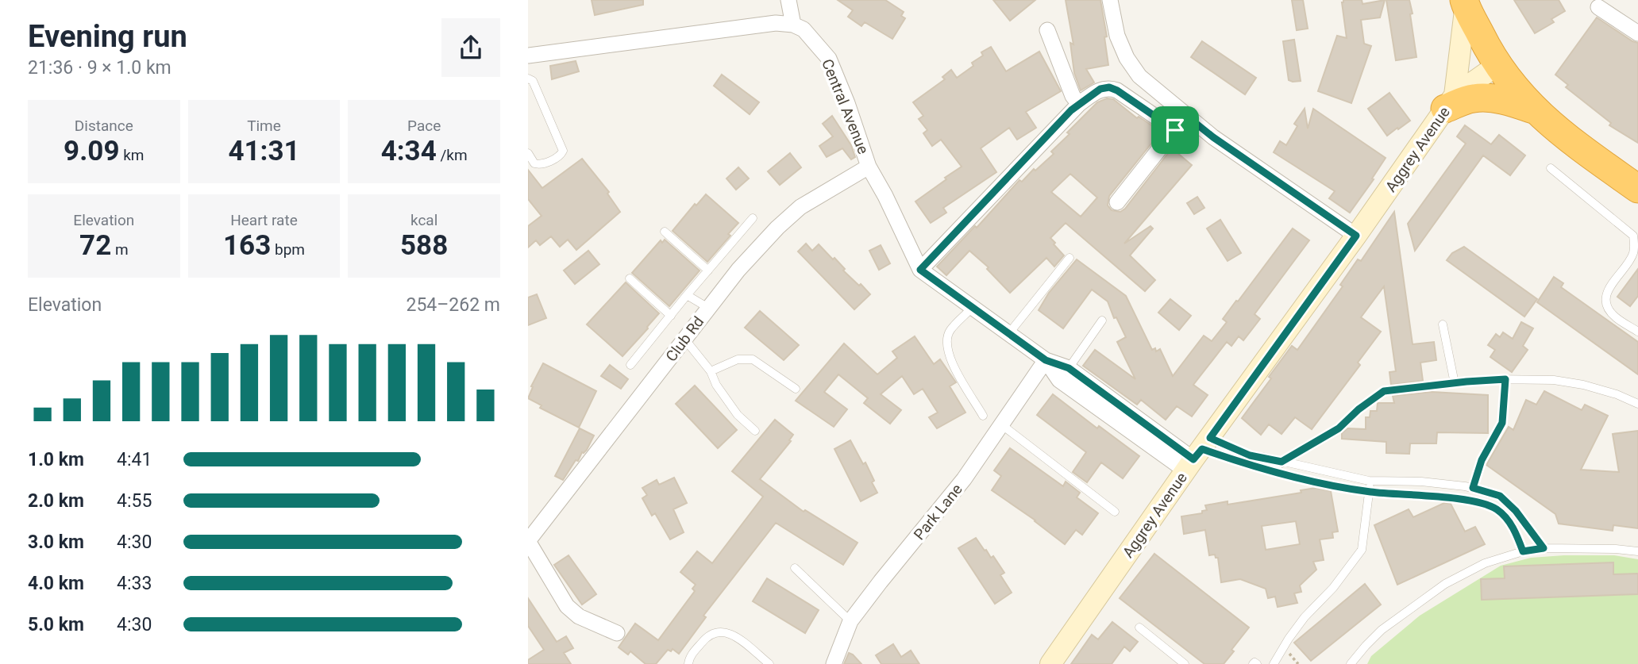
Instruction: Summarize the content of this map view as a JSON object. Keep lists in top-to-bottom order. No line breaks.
{"streets":{"street":["Central Avenue","Aggrey Avenue","Club Rd","Park Lane"]},"crossings":[["Central Avenue","Aggrey Avenue"],["Central Avenue","Club Rd"],["Central Avenue","Park Lane"]],"page":{"heading":["Evening run","21:36 · 9 × 1.0 km"],"stats":[["Distance","9.09 km"],["Time","41:31"],["Pace","4:34 /km"],["Elevation","72 m"],["Heart rate","163 bpm"],["kcal","588"]],"chart":["Elevation","254–262 m"],"list":[{"name":"1.0 km","note":"4:41"},{"name":"2.0 km","note":"4:55"},{"name":"3.0 km","note":"4:30"},{"name":"4.0 km","note":"4:33"},{"name":"5.0 km","note":"4:30"}]}}
